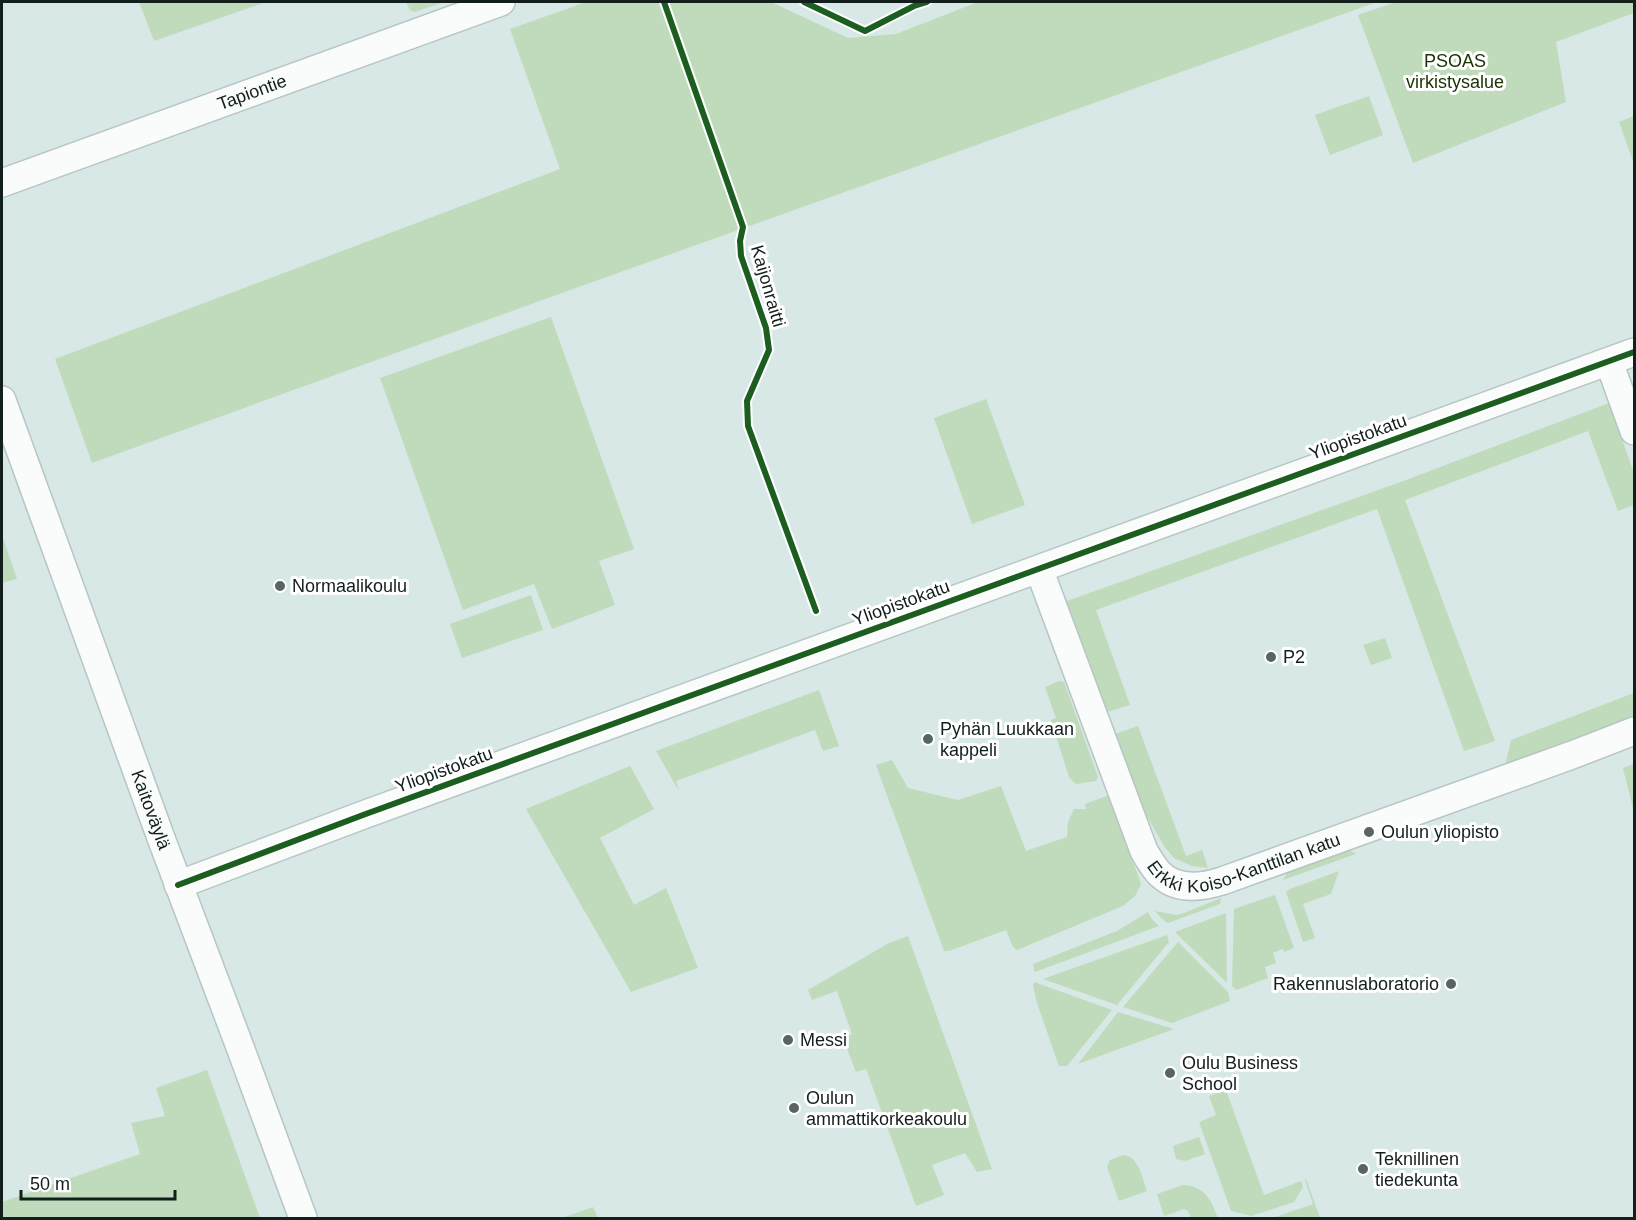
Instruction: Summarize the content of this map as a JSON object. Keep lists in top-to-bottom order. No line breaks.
{"streets":{"street":["Tapiontie","Yliopistokatu","Kaitoväylä","Erkki Koiso-Kanttilan katu"],"cycle path":["Kaijonraitti"]},"crossings":[["Yliopistokatu","Kaitoväylä"],["Yliopistokatu","Erkki Koiso-Kanttilan katu"]],"parks":["PSOAS virkistysalue"],"places":["Normaalikoulu","P2","Pyhän Luukkaan kappeli","Oulun yliopisto","Rakennuslaboratorio","Messi","Oulu Business School","Oulun ammattikorkeakoulu","Teknillinen tiedekunta"],"scale_bar":"50 m"}
